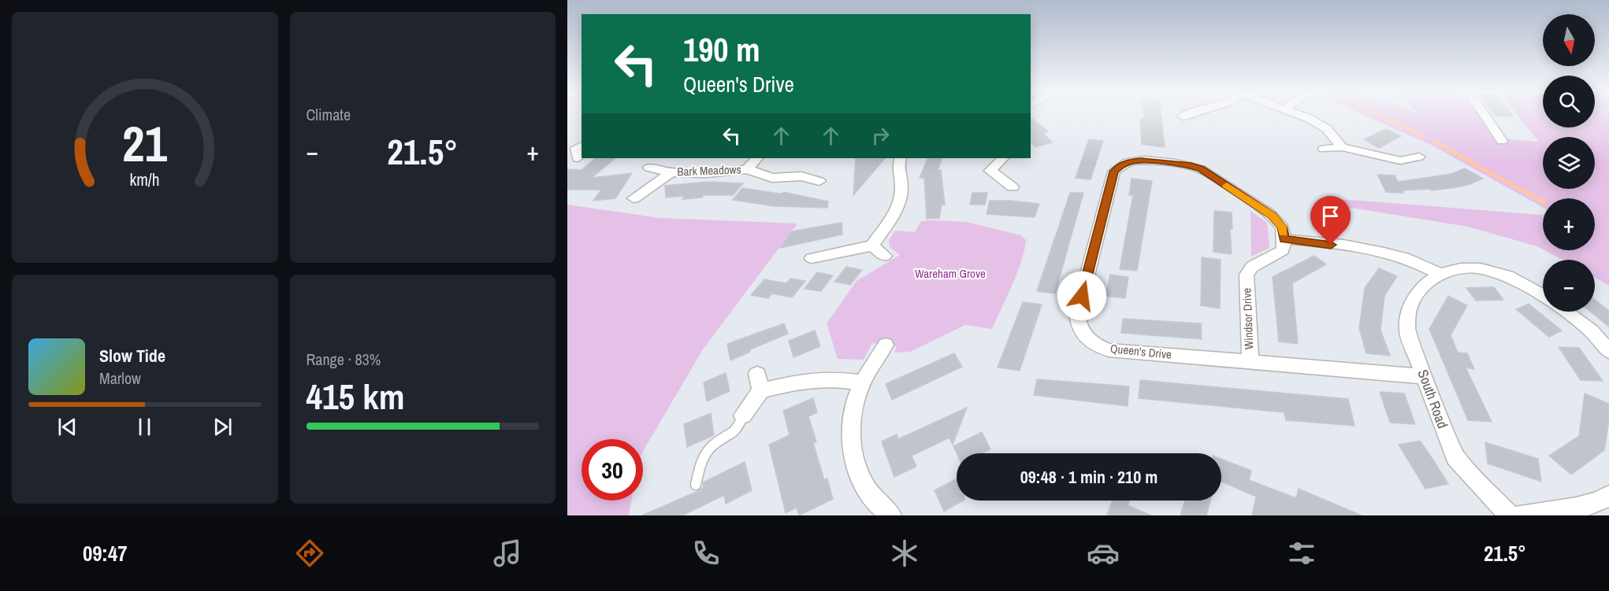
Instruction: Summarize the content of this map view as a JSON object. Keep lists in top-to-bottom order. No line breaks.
{"streets":{"street":["Bark Meadows","Windsor Drive","Queen's Drive","South Road"]},"crossings":[["Windsor Drive","Queen's Drive"],["Queen's Drive","South Road"]],"parks":["Wareham Grove"],"north":"bottom","page":{"tile":["Climate",["Range · 83%","415 km"]],"map_buttons":["+","−"],"turn":["190 m","Queen's Drive"],"heat":["−","21.5°","+"],"song":["Slow Tide","Marlow"],"limit":"30","trip":"09:48 · 1 min · 210 m","tabs":["09:47","21.5°"],"gauge":["21","km/h"]}}
